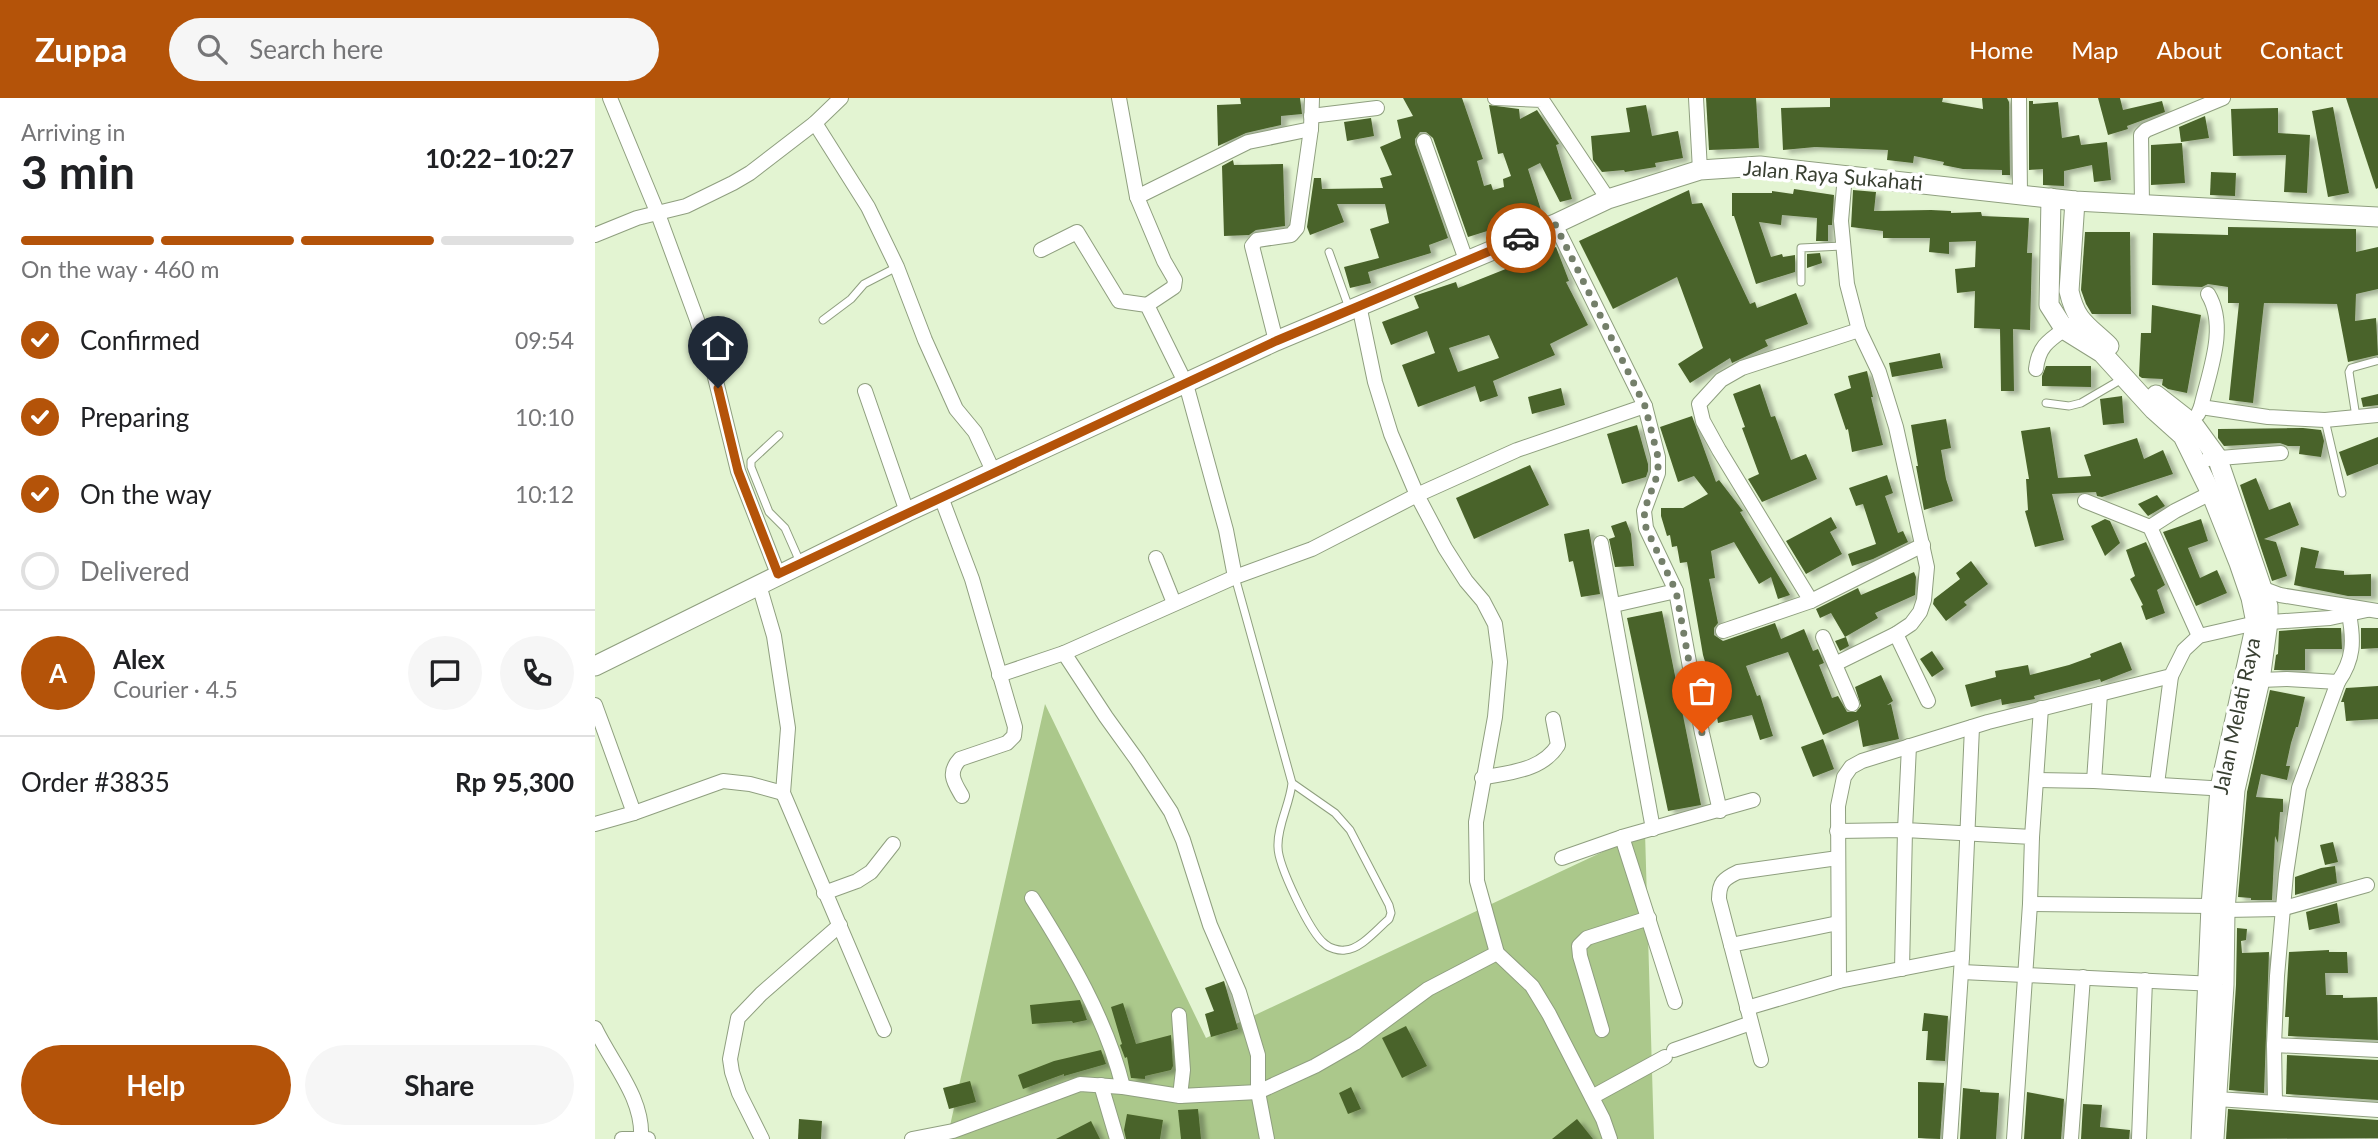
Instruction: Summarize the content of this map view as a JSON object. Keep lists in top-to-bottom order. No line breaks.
{"streets":{"main road":["Jalan Raya Sukahati","Jalan Melati Raya"]},"crossings":[["Jalan Raya Sukahati","Jalan Melati Raya"]],"page":{"header":"Zuppa","search":"Search here","nav":["Home","Map","About","Contact"],"heading":["3 min","Arriving in","10:22–10:27"],"panel":["Alex","Courier · 4.5","Order #3835","Rp 95,300"],"bar":"On the way · 460 m","list":[["Confirmed","09:54"],["Preparing","10:10"],["On the way","10:12"],"Delivered"],"round":"A","buttons":["Help","Share"]}}
